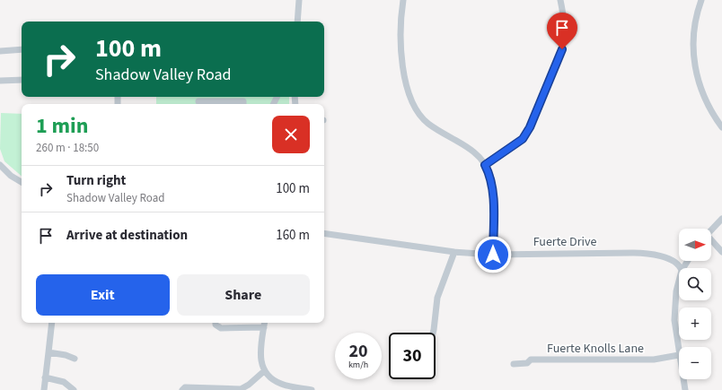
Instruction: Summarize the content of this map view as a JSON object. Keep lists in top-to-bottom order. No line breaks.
{"streets":{"street":["Fuerte Drive","Fuerte Knolls Lane"]},"north":"right","page":{"turn":["100 m","Shadow Valley Road"],"heading":["1 min","260 m · 18:50"],"list":[{"name":"Turn right","note":"Shadow Valley Road","value":"100 m"},{"name":"Arrive at destination","value":"160 m"}],"map_buttons":["+","−"],"buttons":["Exit","Share"],"speed":"20 km/h","limit":"30"}}
